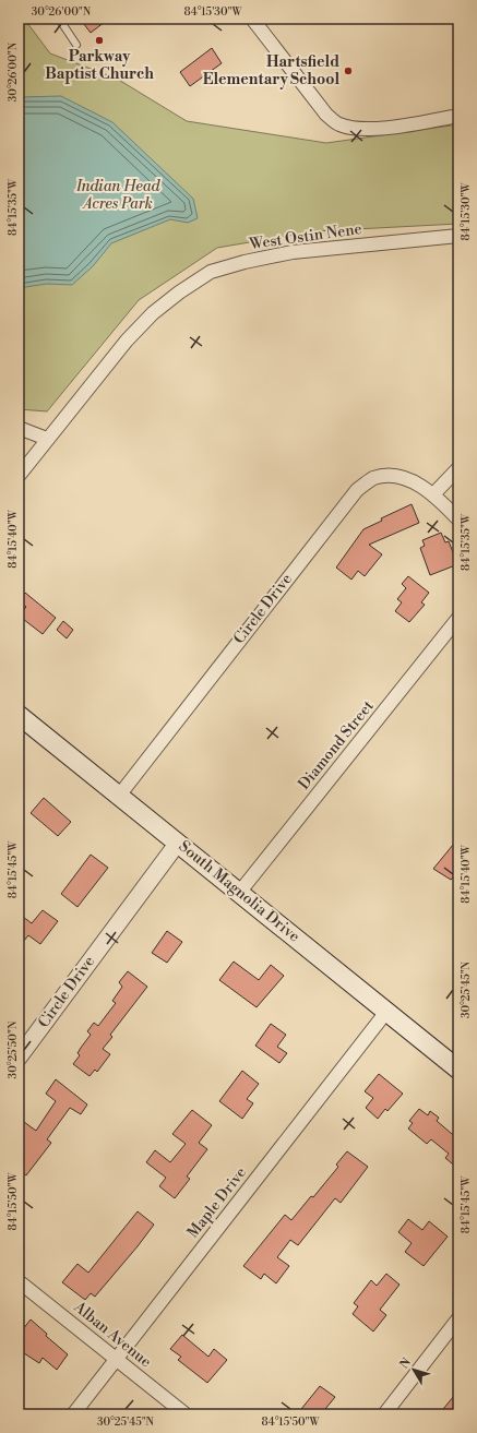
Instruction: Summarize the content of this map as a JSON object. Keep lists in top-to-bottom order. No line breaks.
{"streets":{"main road":["South Magnolia Drive"],"street":["West Ostin Nene","Circle Drive","Diamond Street","Maple Drive","Alban Avenue"]},"crossings":[["Circle Drive","South Magnolia Drive"],["Diamond Street","South Magnolia Drive"],["South Magnolia Drive","Maple Drive"],["Maple Drive","Alban Avenue"]],"parks":["Indian Head Acres Park"],"places":["Parkway Baptist Church","Hartsfield Elementary School"],"north":"top left","coordinates":["30°26'00\"N","84°15'30\"W","84°15'35\"W","84°15'40\"W","84°15'45\"W","30°25'45\"N","30°25'50\"N","84°15'50\"W"]}
